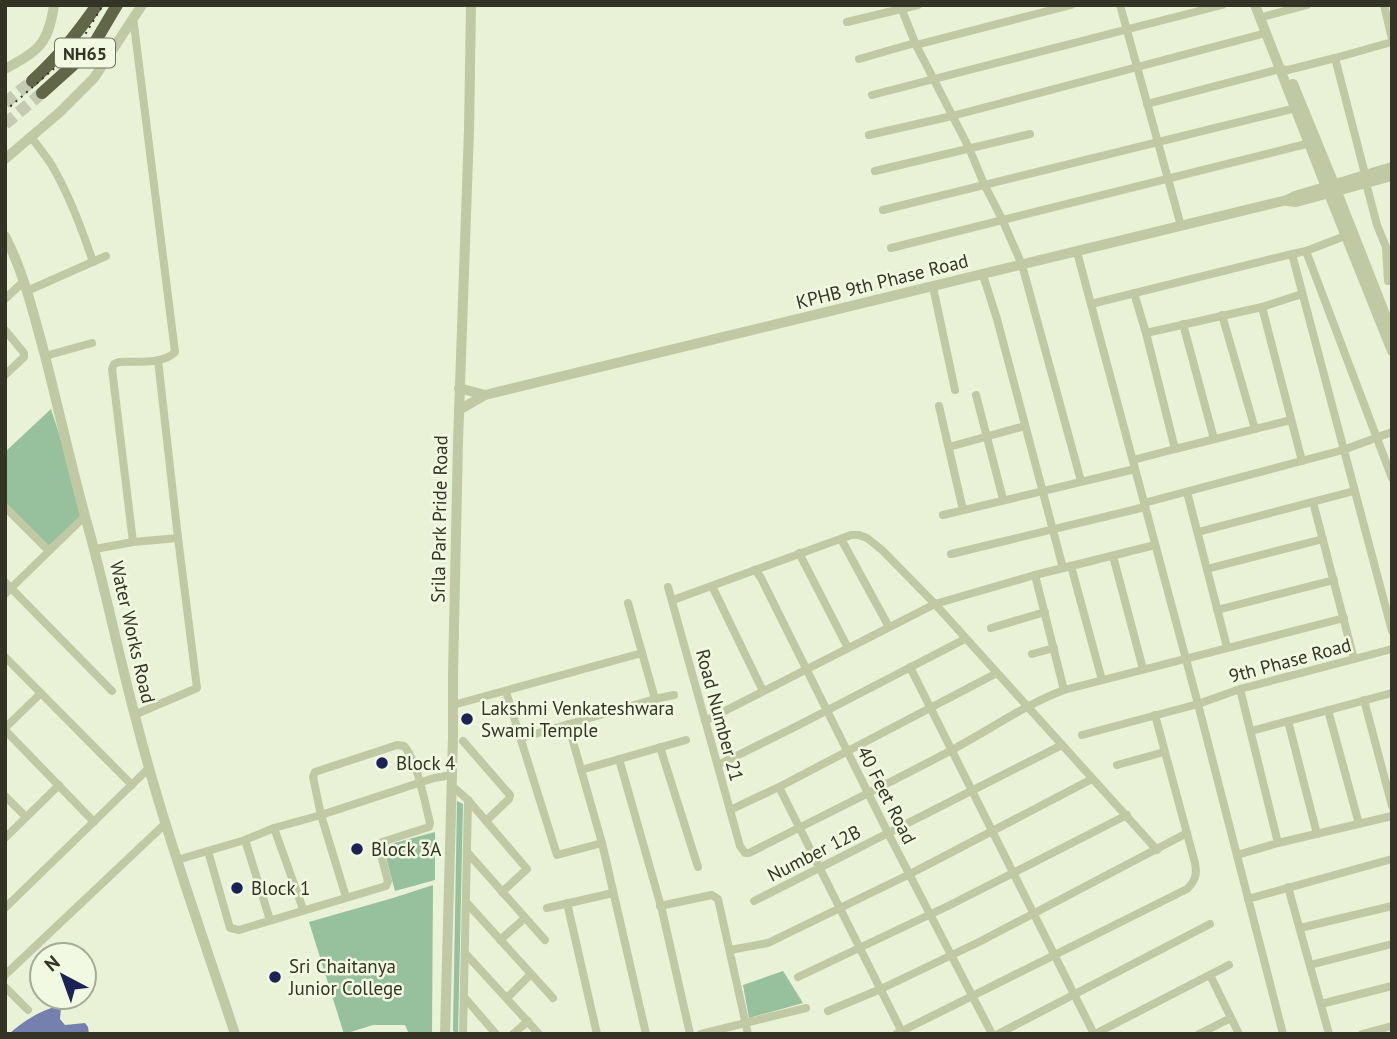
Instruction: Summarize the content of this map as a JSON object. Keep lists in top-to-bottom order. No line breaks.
{"streets":{"highway":["NH65"],"street":["KPHB 9th Phase Road","Srila Park Pride Road","Water Works Road","9th Phase Road","Road Number 21","40 Feet Road","Number 12B"]},"crossings":[["KPHB 9th Phase Road","Srila Park Pride Road"],["40 Feet Road","Number 12B"]],"places":["Lakshmi Venkateshwara Swami Temple","Block 4","Block 3A","Block 1","Sri Chaitanya Junior College"],"north":"top left"}
